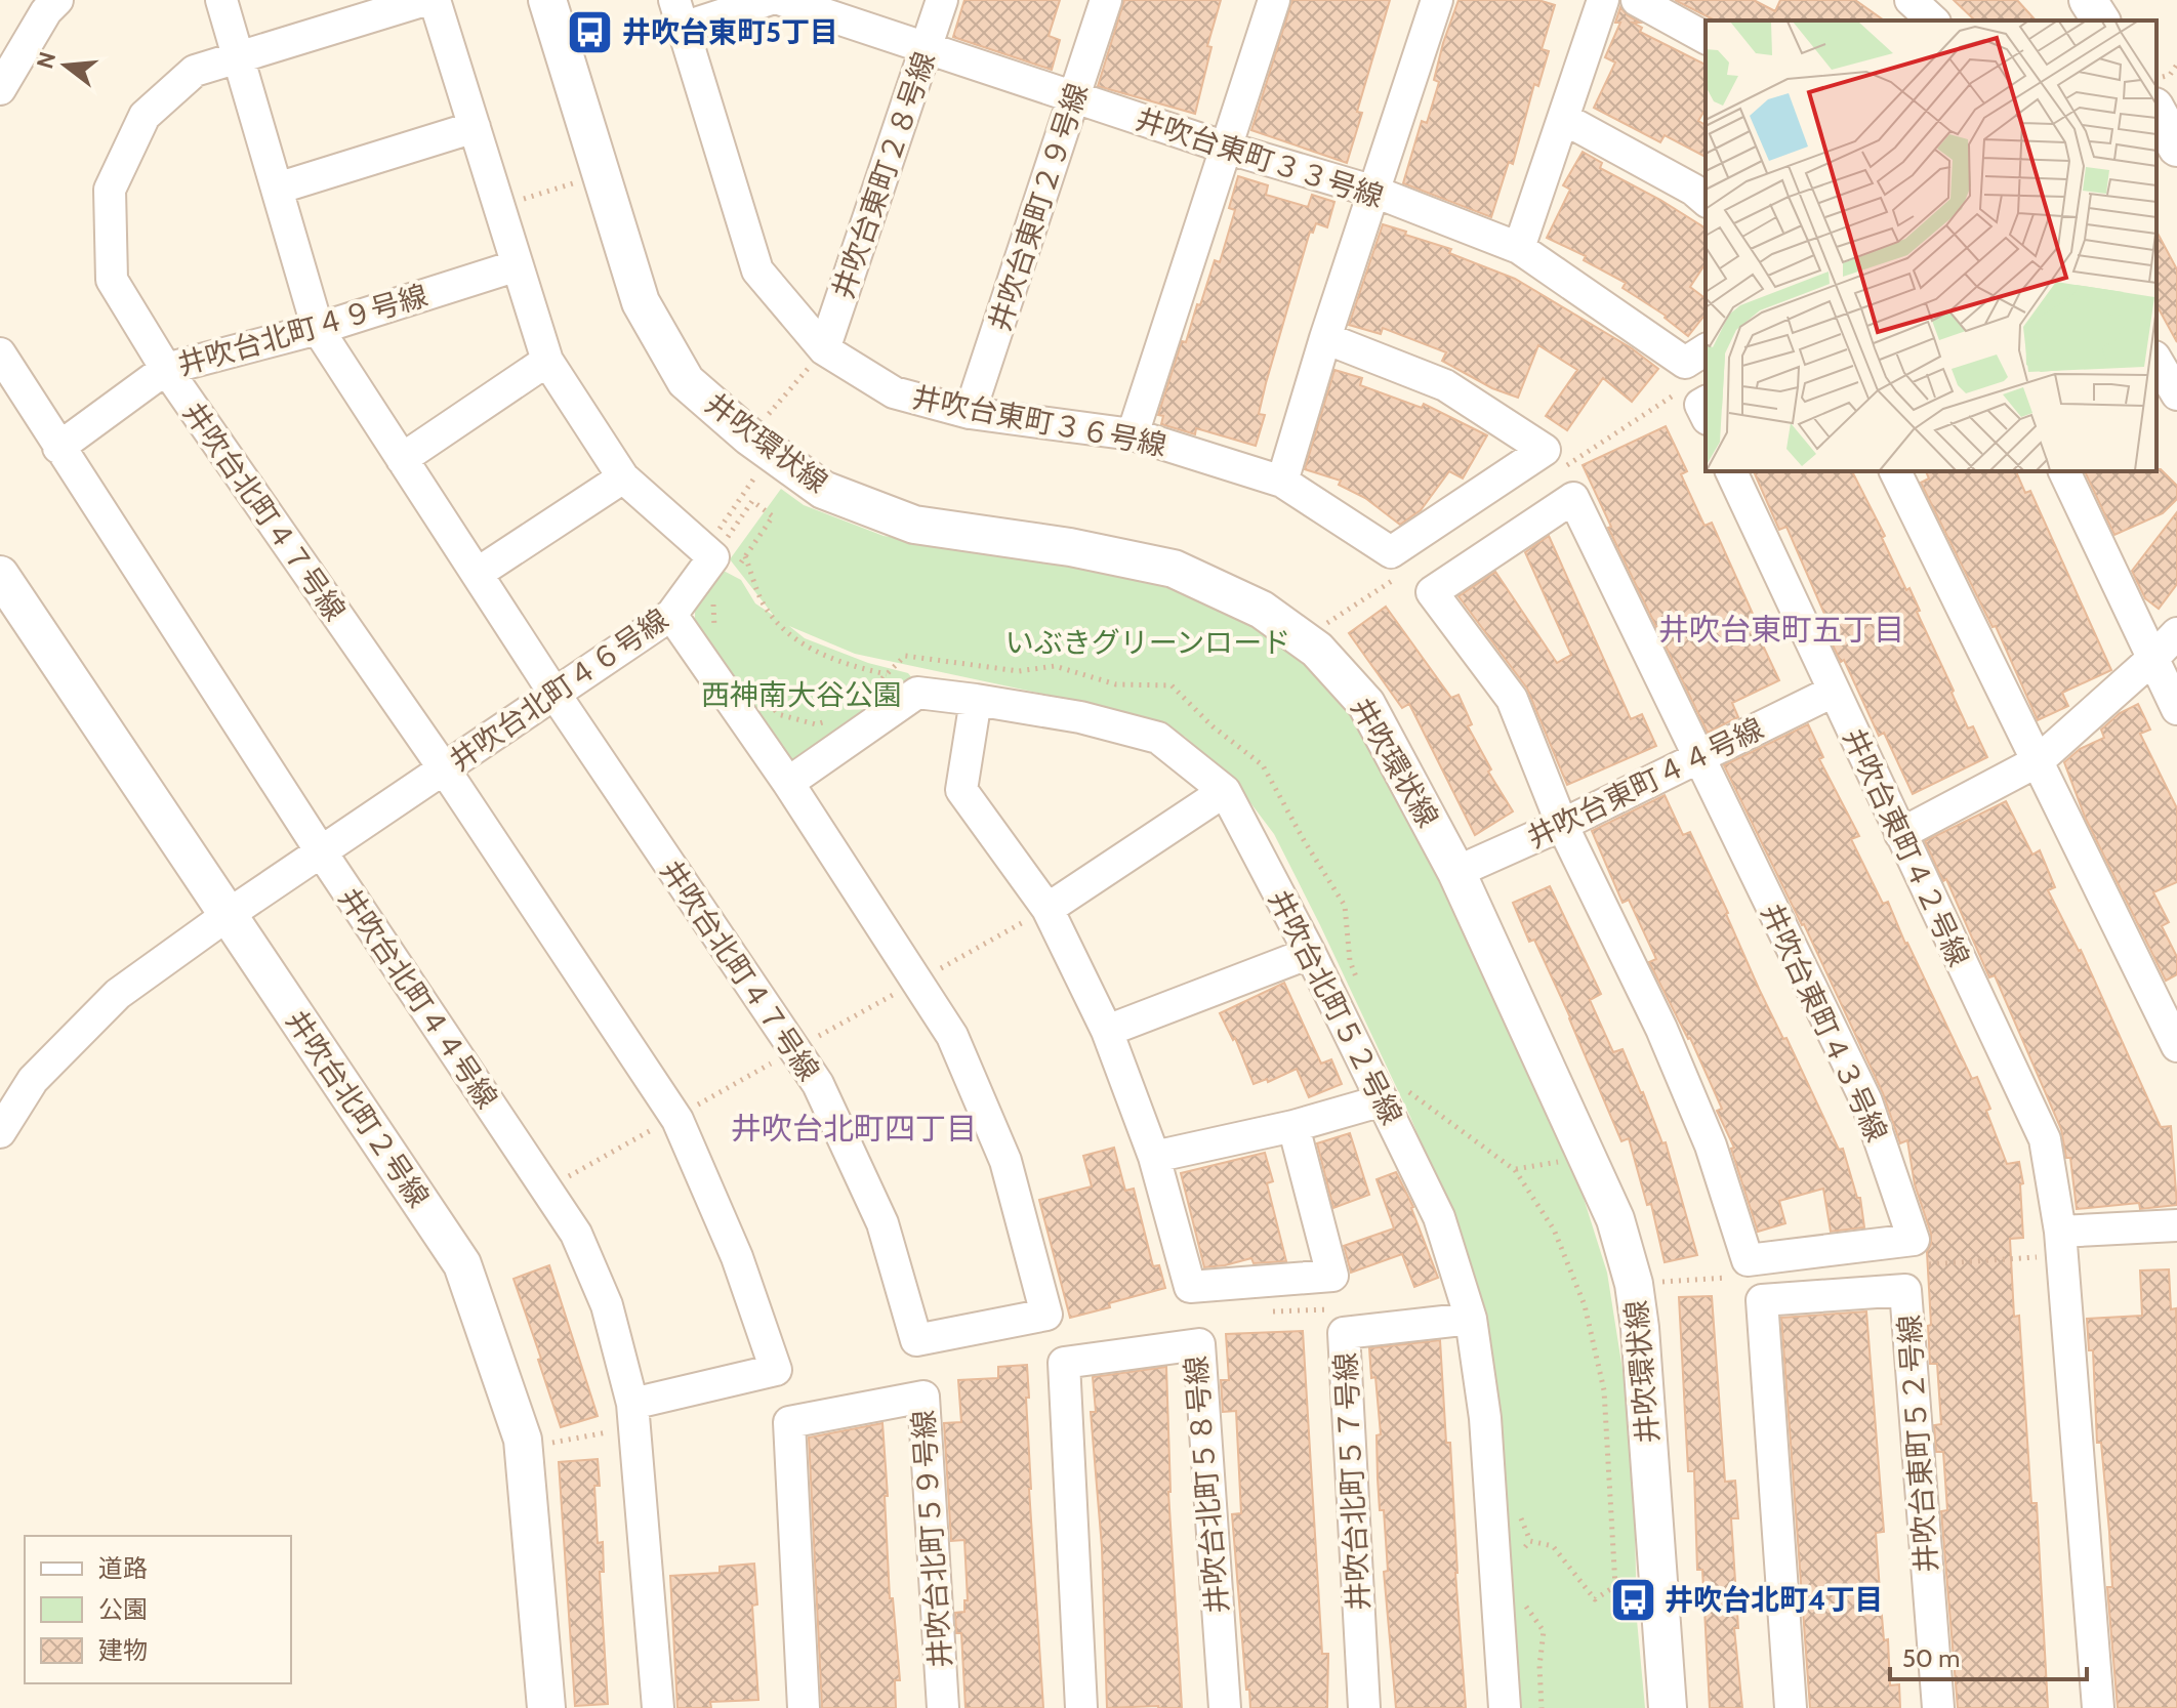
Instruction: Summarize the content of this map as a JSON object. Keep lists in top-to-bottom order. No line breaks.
{"streets":{"street":["井吹台東町３３号線","井吹台東町２８号線","井吹台東町２９号線","井吹台北町４９号線","井吹台東町３６号線","井吹環状線","井吹台北町４７号線","井吹台北町４６号線","井吹台東町４４号線","井吹台東町４２号線","井吹台北町４４号線","井吹台北町５２号線","井吹台東町４３号線","井吹台北町２号線","井吹台東町５２号線","井吹台北町５７号線","井吹台北町５８号線","井吹台北町５９号線"]},"crossings":[["井吹台東町３３号線","井吹台東町２８号線"],["井吹台東町３３号線","井吹台東町２９号線"],["井吹台東町２８号線","井吹台東町３６号線"],["井吹台東町２９号線","井吹台東町３６号線"],["井吹台北町４９号線","井吹台北町４７号線"],["井吹台北町４９号線","井吹台北町４４号線"],["井吹環状線","井吹台東町４４号線"],["井吹台北町４７号線","井吹台北町４６号線"],["井吹台北町４７号線","井吹台北町４４号線"],["井吹台北町４７号線","井吹台北町５２号線"],["井吹台北町４６号線","井吹台北町４４号線"],["井吹台北町４６号線","井吹台北町２号線"],["井吹台東町４４号線","井吹台東町４２号線"],["井吹台東町４４号線","井吹台東町４３号線"],["井吹台北町５２号線","井吹台北町５７号線"]],"districts":["井吹台東町五丁目","井吹台北町四丁目"],"parks":["いぶきグリーンロード","西神南大谷公園"],"places":{"bus stop":["井吹台東町5丁目","井吹台北町4丁目"]},"legend":["道路","公園","建物"],"scale_bar":"50 m","north":"left"}
